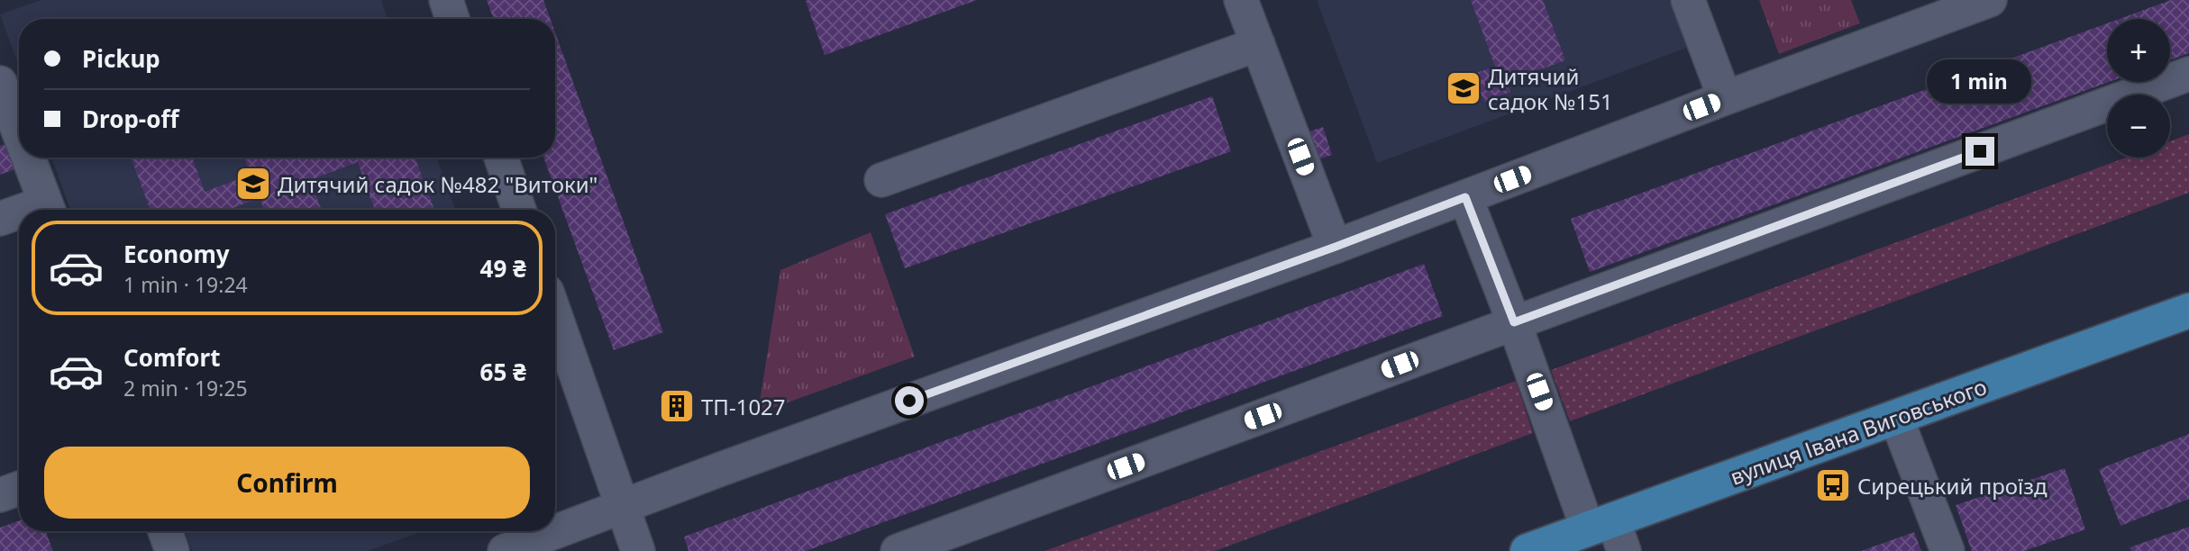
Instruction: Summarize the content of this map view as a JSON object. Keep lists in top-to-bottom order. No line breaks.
{"streets":{"main road":["вулиця Івана Виговського"]},"places":{"school or university":["Дитячий садок №151","Дитячий садок №482 \"Витоки\""],"building":["ТП-1027"],"bus stop":["Сирецький проїзд"]},"page":{"map_buttons":["+","−"],"banner":["Pickup","Drop-off"],"bubble":"1 min","list":[{"name":"Economy","note":"1 min · 19:24","value":"49 ₴"},{"name":"Comfort","note":"2 min · 19:25","value":"65 ₴"}],"buttons":"Confirm"}}
